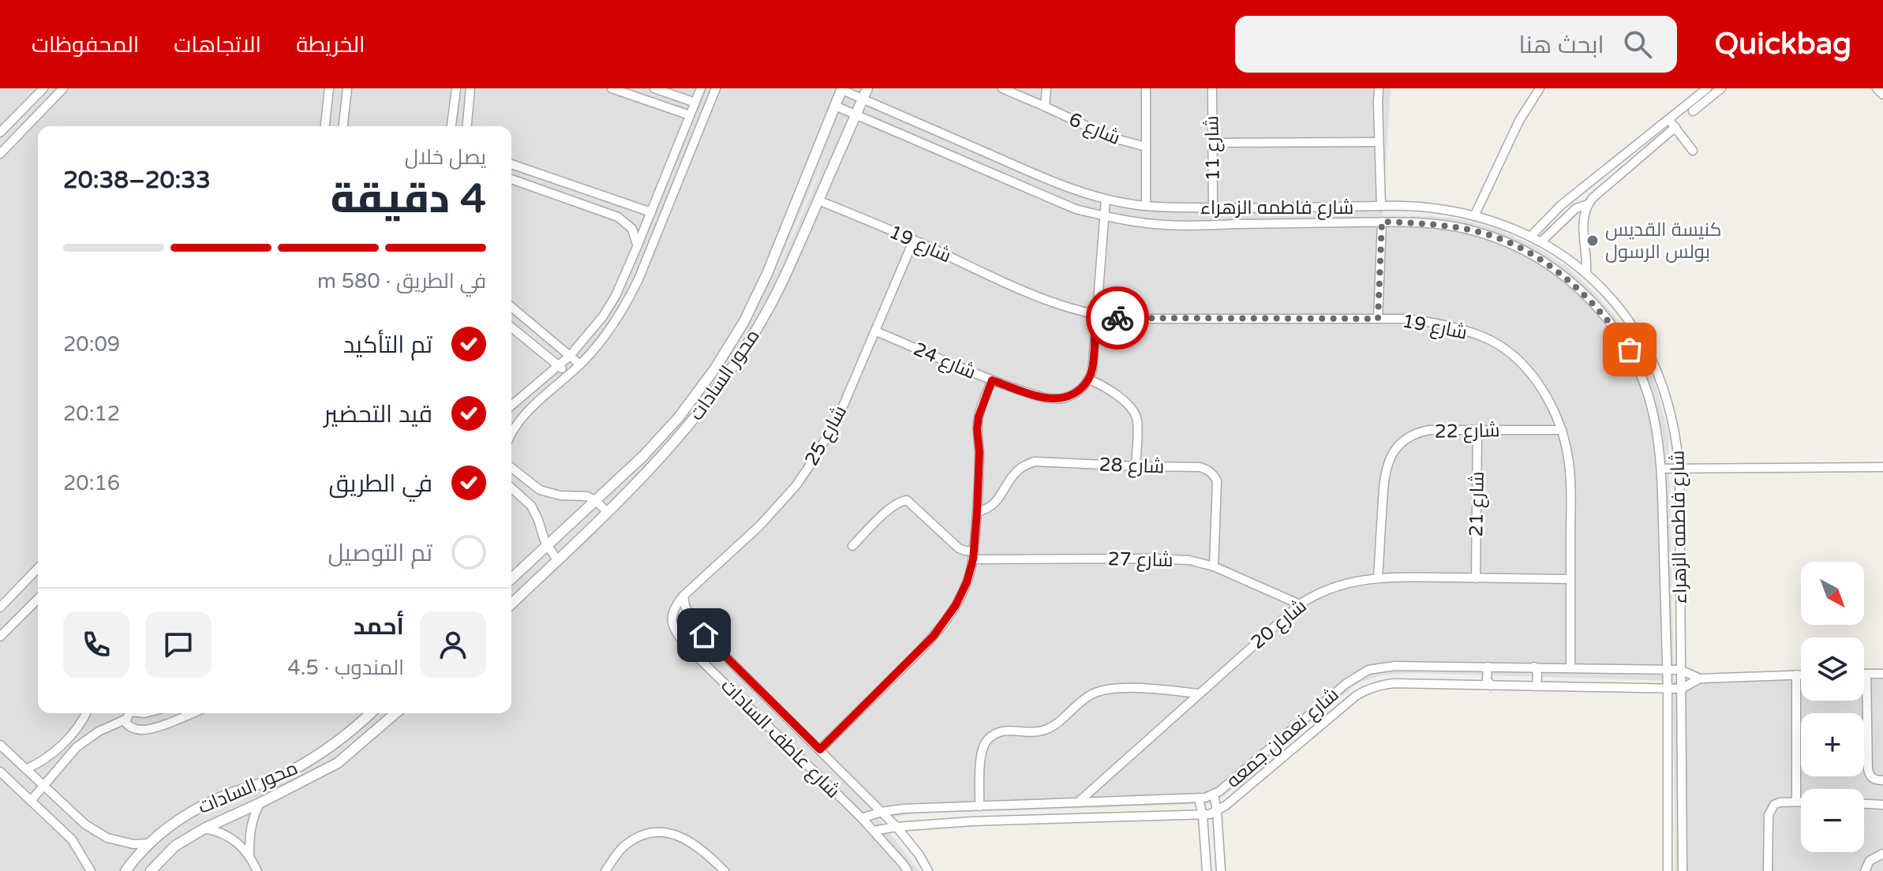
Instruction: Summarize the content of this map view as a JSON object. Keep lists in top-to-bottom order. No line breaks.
{"streets":{"street":["شارع 6","شارع 11","شارع فاطمه الزهراء","شارع 19","شارع 24","محور السادات","شارع 22","شارع 25","شارع 28","شارع 21","شارع 27","شارع 20","شارع نعمان جمعه","شارع عاطف السادات"]},"crossings":[["شارع 11","شارع فاطمه الزهراء"],["شارع فاطمه الزهراء","محور السادات"],["شارع فاطمه الزهراء","شارع نعمان جمعه"],["شارع 19","محور السادات"],["شارع 19","شارع 22"],["شارع 19","شارع 25"],["شارع 19","شارع 20"],["شارع 19","شارع نعمان جمعه"],["شارع 24","شارع 25"],["شارع 22","شارع 21"],["شارع 22","شارع 20"],["شارع 25","شارع عاطف السادات"],["شارع 28","شارع 27"],["شارع 21","شارع 20"],["شارع 27","شارع 20"],["شارع 20","شارع نعمان جمعه"],["شارع نعمان جمعه","شارع عاطف السادات"]],"places":["كنيسة القديس بولس الرسول"],"north":"bottom right","page":{"header":"Quickbag","search":"ابحث هنا","nav":["الخريطة","الاتجاهات","المحفوظات"],"heading":["4 دقيقة","يصل خلال","20:33–20:38"],"panel":["أحمد","المندوب · 4.5"],"bar":"في الطريق · 580 m","list":[["تم التأكيد","20:09"],["قيد التحضير","20:12"],["في الطريق","20:16"],"تم التوصيل"],"map_buttons":["+","−"]}}
